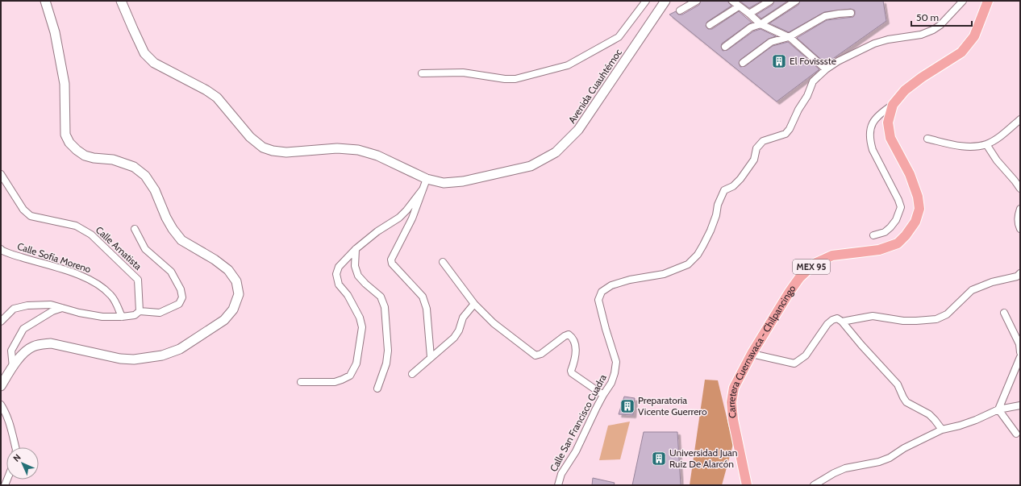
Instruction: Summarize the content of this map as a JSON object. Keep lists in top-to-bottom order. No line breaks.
{"streets":{"main road":["Avenida Cuauhtémoc","MEX 95","Carretera Cuernavaca - Chilpancingo"],"street":["Calle Amatista","Calle Sofía Moreno","Calle San Francisco Cuadra"]},"places":{"building":["El Fovissste","Preparatoria Vicente Guerrero","Universidad Juan Ruiz De Alarcón"]},"scale_bar":"50 m","north":"top left"}
